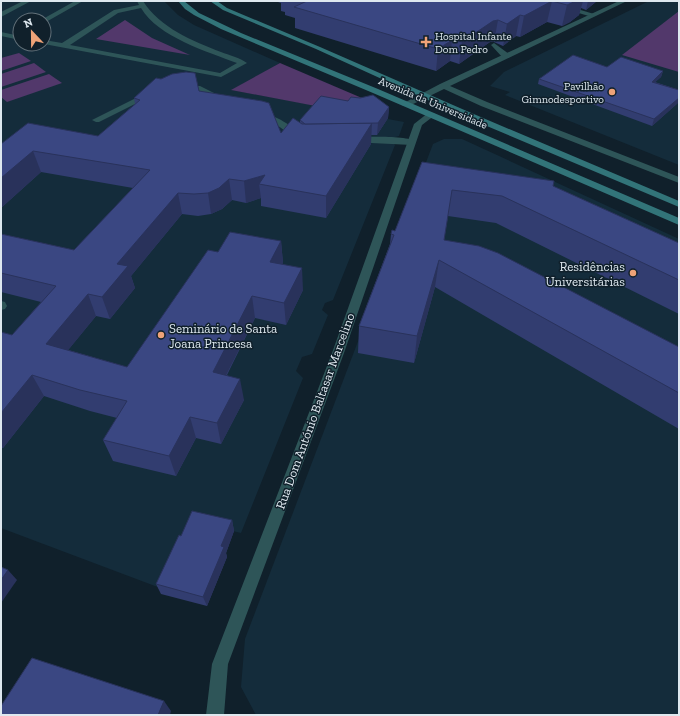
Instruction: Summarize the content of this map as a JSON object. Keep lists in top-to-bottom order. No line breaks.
{"streets":{"main road":["Avenida da Universidade"],"street":["Rua Dom António Baltasar Marcelino"]},"crossings":[["Avenida da Universidade","Rua Dom António Baltasar Marcelino"]],"places":{"health":["Hospital Infante Dom Pedro"],"other":["Pavilhão Gimnodesportivo","Residências Universitárias","Seminário de Santa Joana Princesa"]},"north":"top"}
